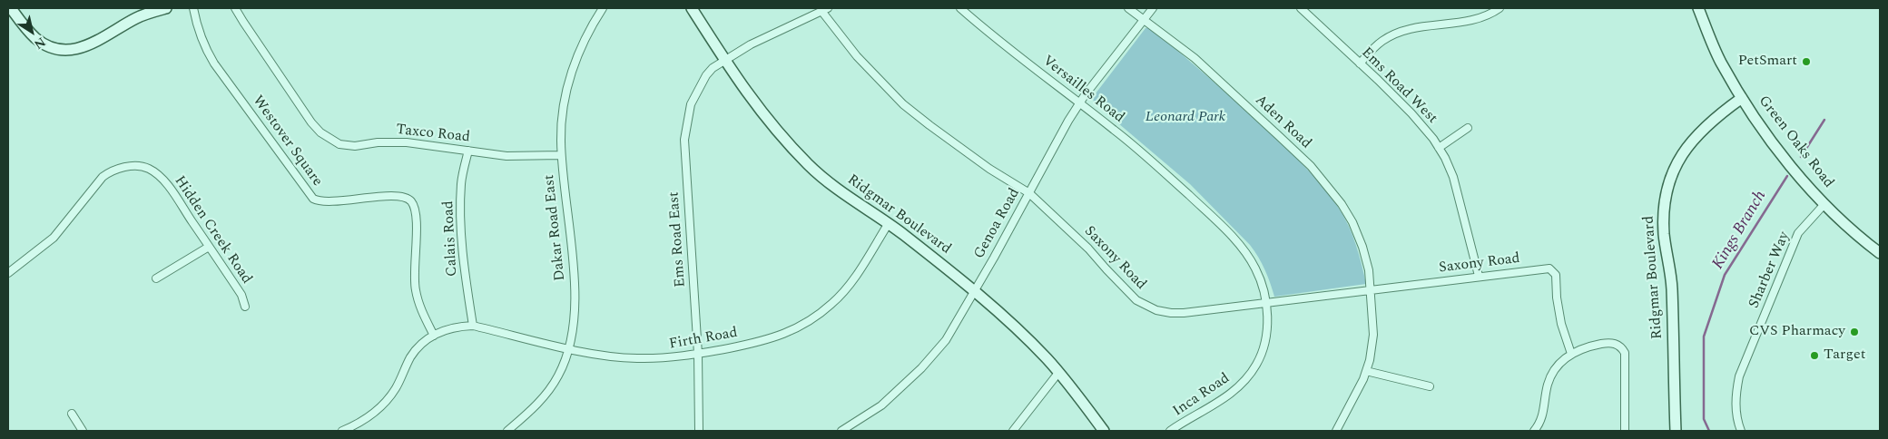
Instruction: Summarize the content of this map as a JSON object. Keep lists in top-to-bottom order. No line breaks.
{"streets":{"street":["Ems Road West","Versailles Road","Aden Road","Taxco Road","Westover Square","Green Oaks Road","Ridgmar Boulevard","Genoa Road","Dakar Road East","Hidden Creek Road","Calais Road","Ems Road East","Saxony Road","Sharber Way","Firth Road","Inca Road"]},"crossings":[["Ems Road West","Saxony Road"],["Versailles Road","Genoa Road"],["Versailles Road","Saxony Road"],["Versailles Road","Inca Road"],["Aden Road","Genoa Road"],["Aden Road","Saxony Road"],["Taxco Road","Dakar Road East"],["Taxco Road","Calais Road"],["Green Oaks Road","Ridgmar Boulevard"],["Green Oaks Road","Sharber Way"],["Ridgmar Boulevard","Genoa Road"],["Ridgmar Boulevard","Ems Road East"],["Ridgmar Boulevard","Firth Road"],["Genoa Road","Saxony Road"],["Dakar Road East","Firth Road"],["Calais Road","Firth Road"],["Ems Road East","Firth Road"],["Saxony Road","Inca Road"]],"water":["Kings Branch"],"parks":["Leonard Park"],"places":["PetSmart","CVS Pharmacy","Target"],"north":"bottom right"}
